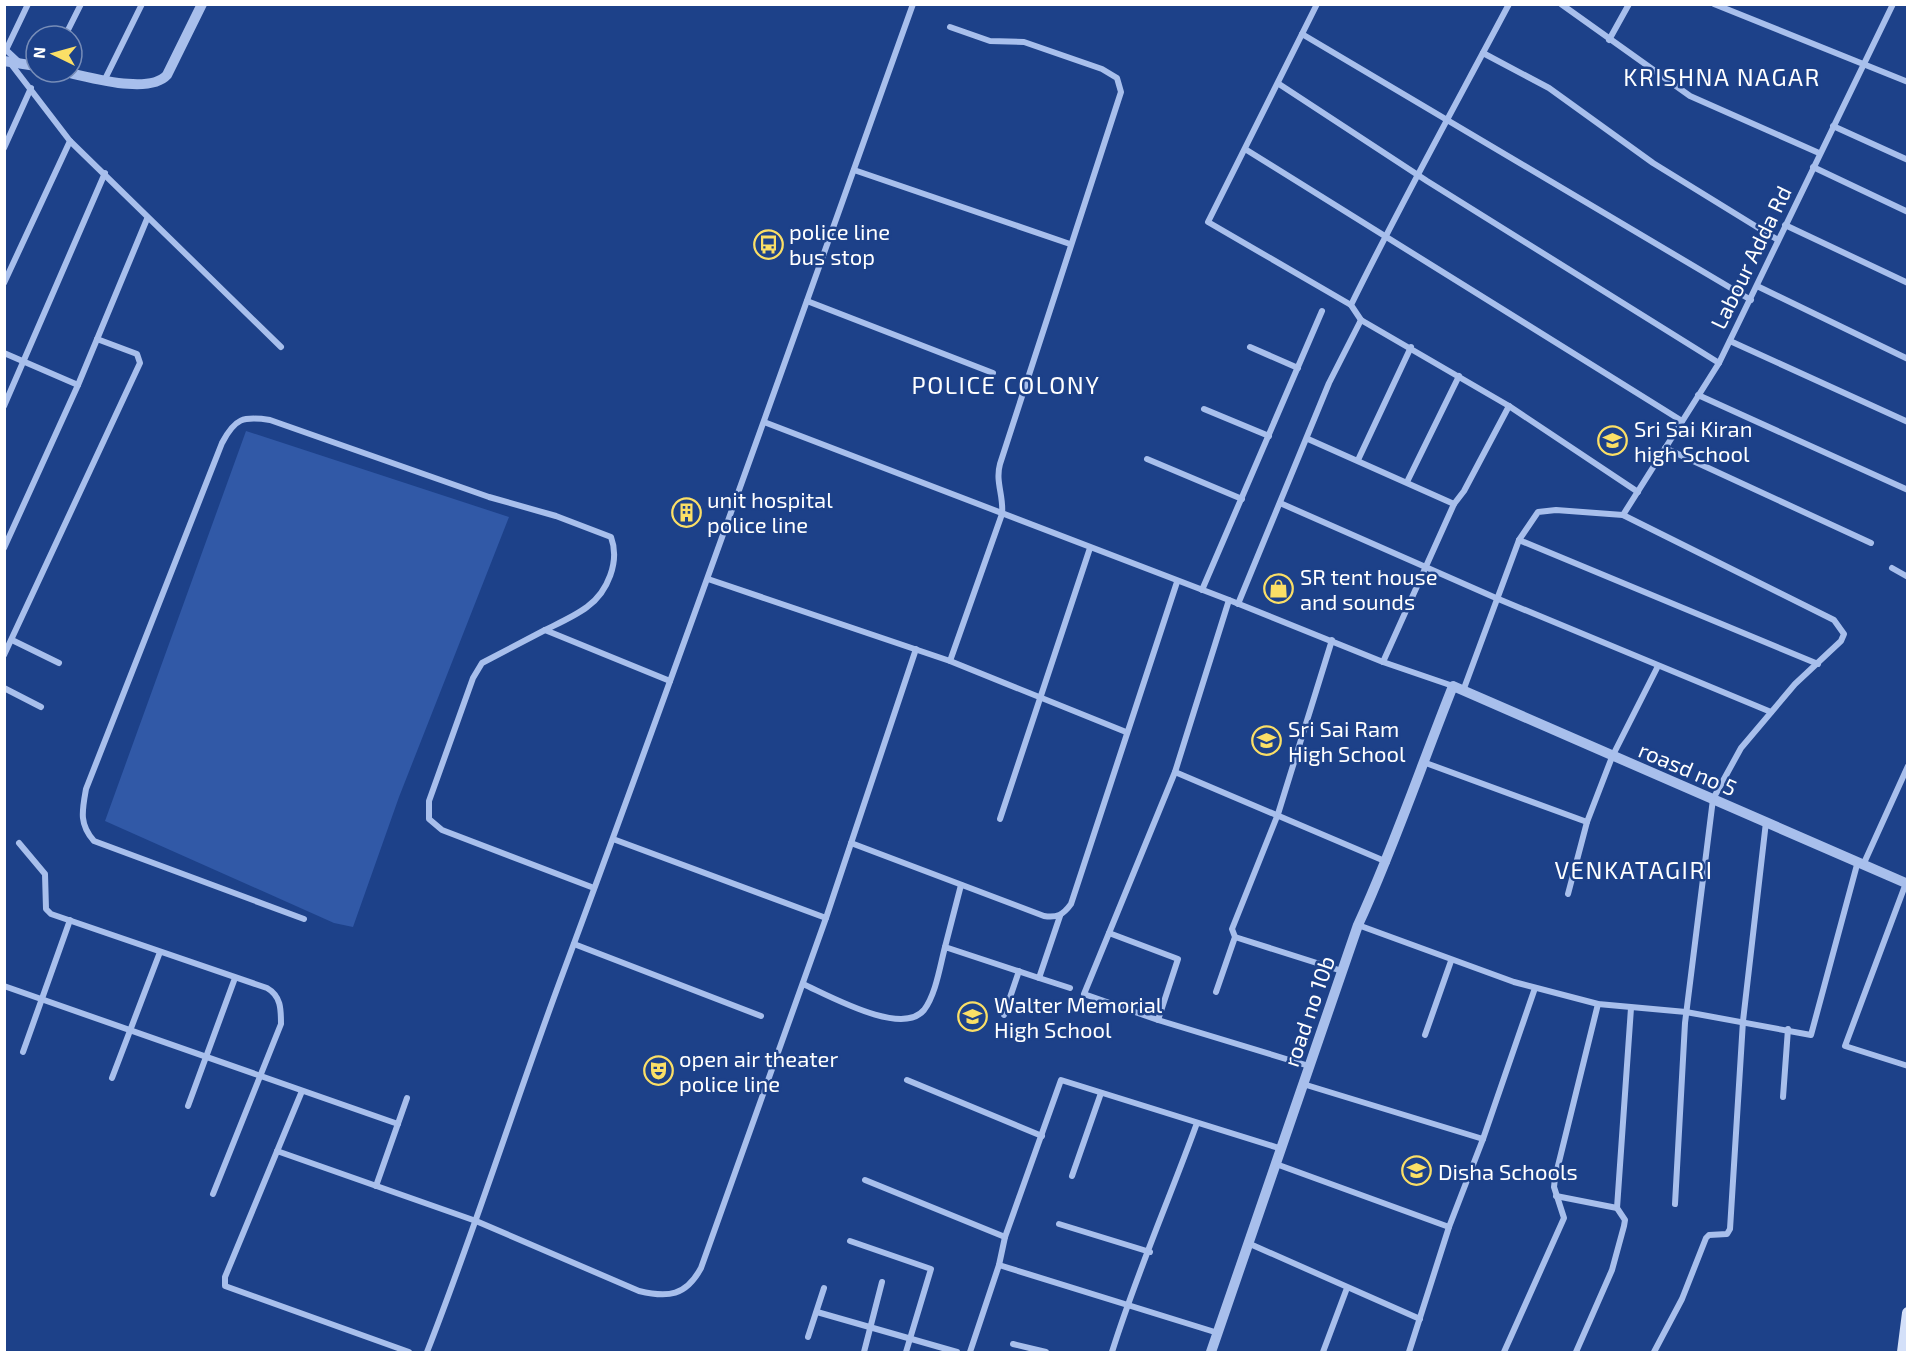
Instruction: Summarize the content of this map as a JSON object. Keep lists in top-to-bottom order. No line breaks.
{"streets":{"street":["Labour Adda Rd","roasd no 5","road no 10b"]},"crossings":[["roasd no 5","road no 10b"]],"districts":["KRISHNA NAGAR","POLICE COLONY","VENKATAGIRI"],"places":{"bus stop":["police line bus stop"],"school or university":["Sri Sai Kiran high School","Sri Sai Ram High School","Walter Memorial High School","Disha Schools"],"building":["unit hospital police line"],"shop":["SR tent house and sounds"],"theatre":["open air theater police line"]},"north":"left"}
